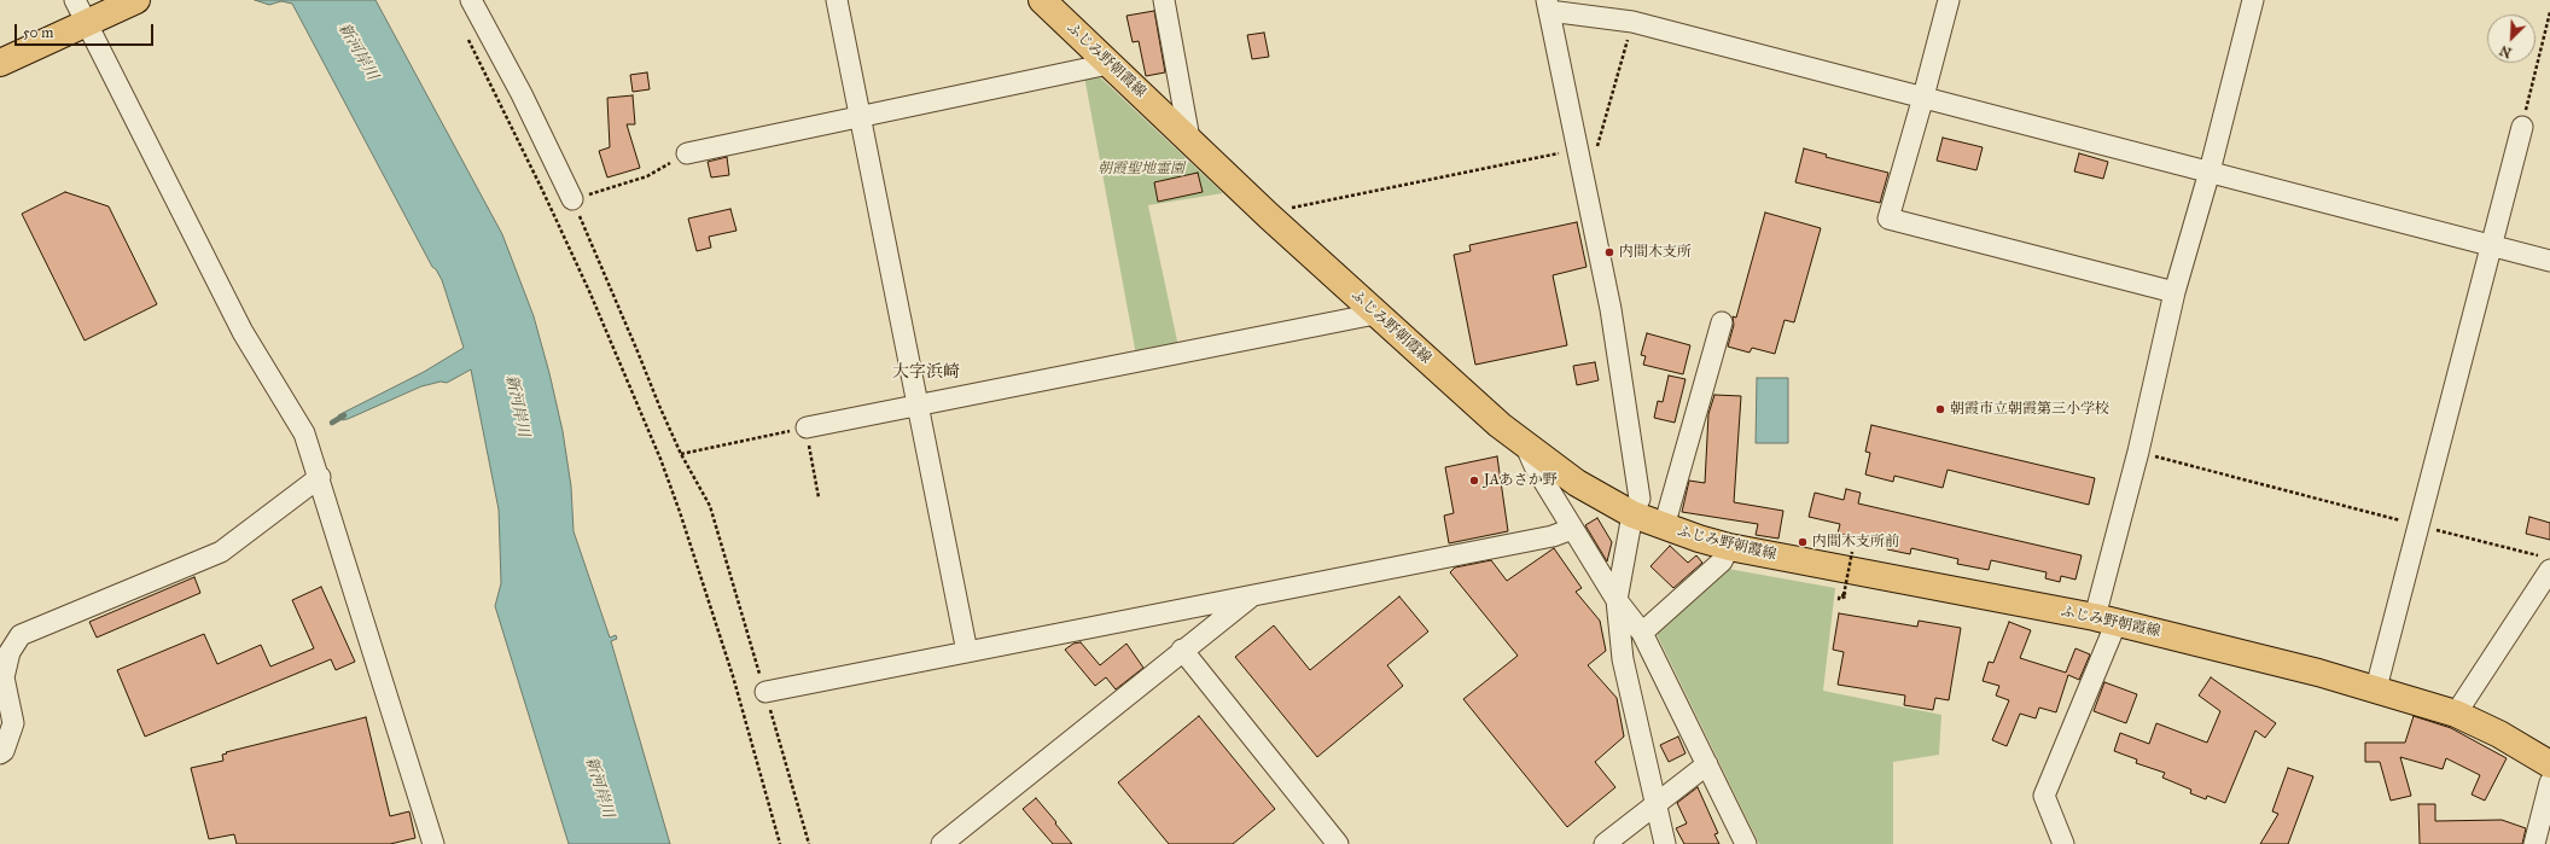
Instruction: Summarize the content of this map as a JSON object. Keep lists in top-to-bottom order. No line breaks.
{"streets":{"main road":["ふじみ野朝霞線"]},"districts":["大字浜崎"],"water":["新河岸川"],"parks":["朝霞聖地霊園"],"places":["内間木支所","朝霞市立朝霞第三小学校","JAあさか野","内間木支所前"],"scale_bar":"50 m","north":"bottom left"}
